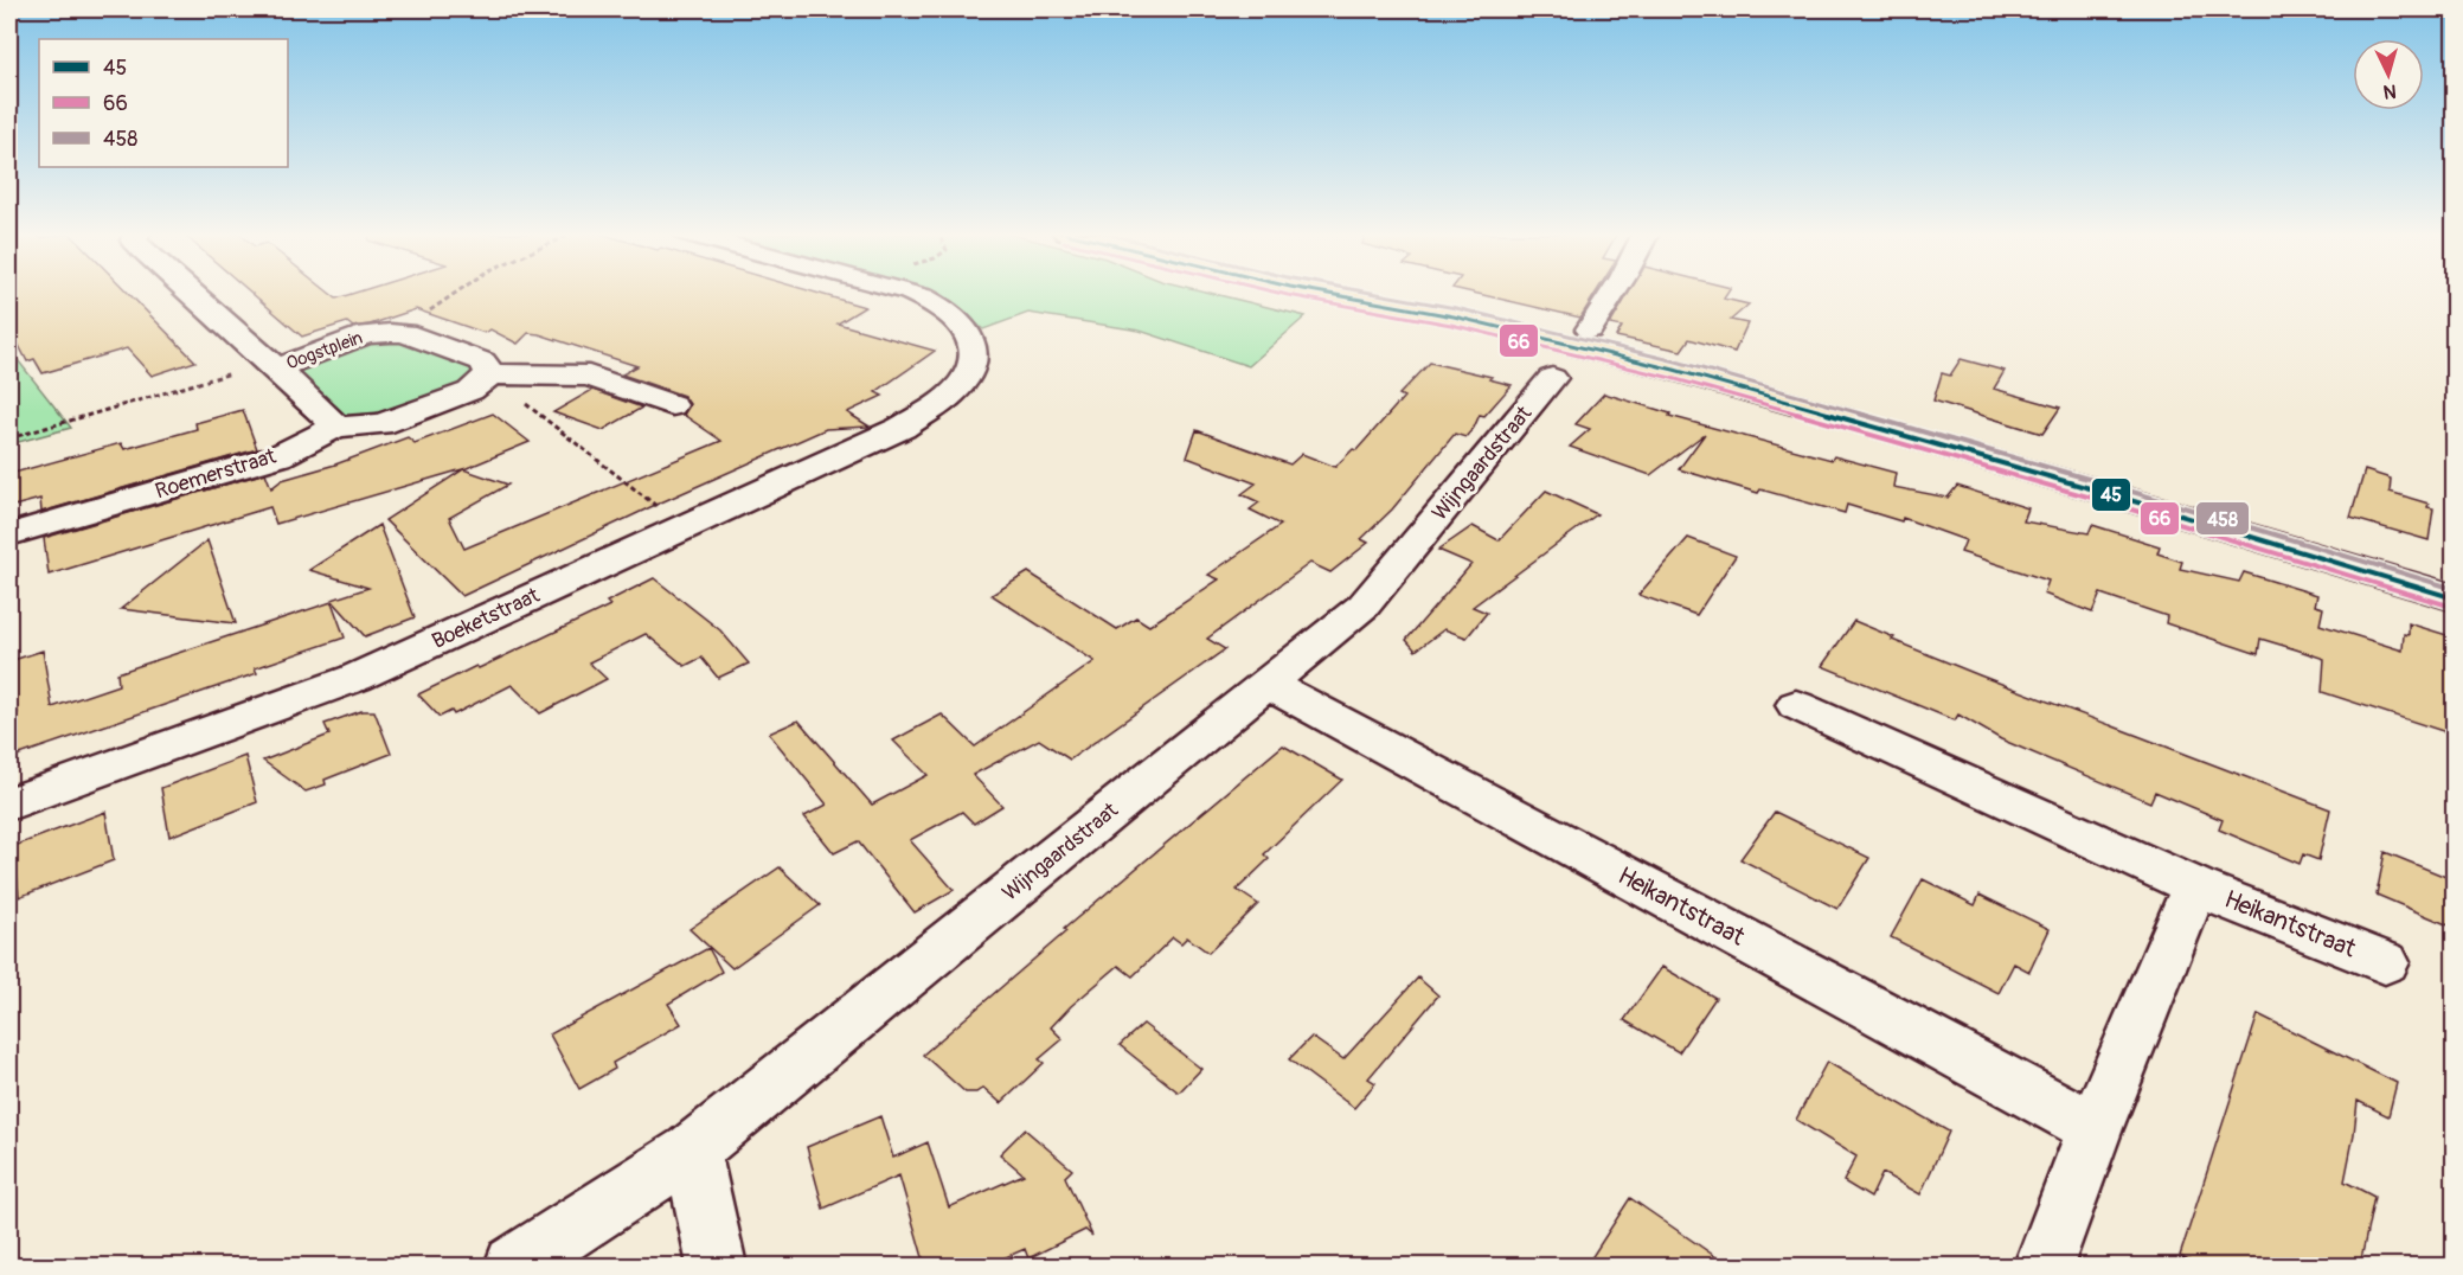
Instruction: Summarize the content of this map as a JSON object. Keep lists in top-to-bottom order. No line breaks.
{"streets":{"street":["Oogstplein","Wijngaardstraat","Roemerstraat","Boeketstraat","Heikantstraat"]},"crossings":[["Wijngaardstraat","Heikantstraat"]],"lines":["transit line 45","transit line 66","transit line 458"],"legend":["45","66","458"],"north":"bottom"}
